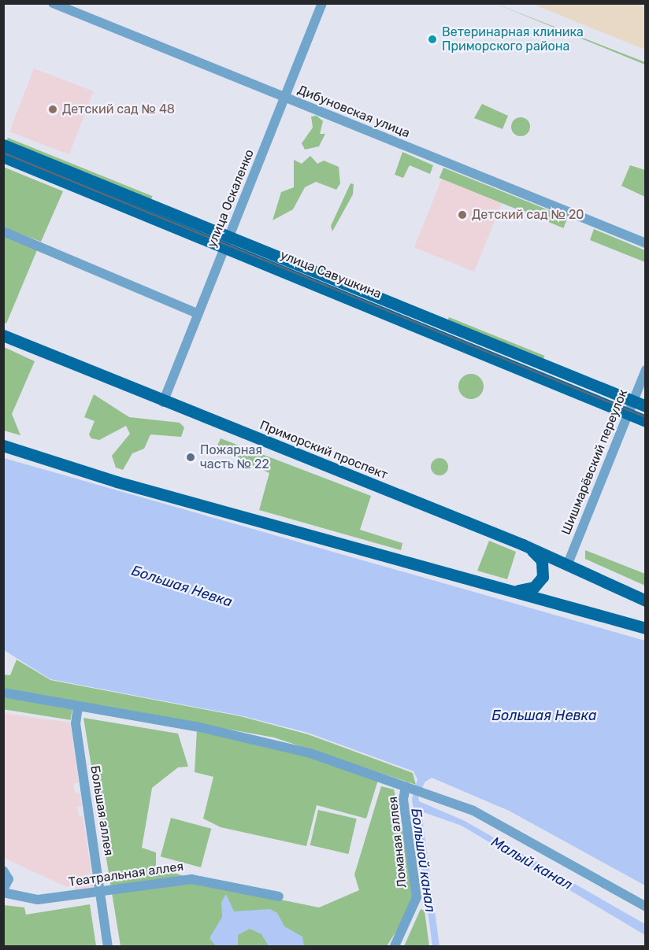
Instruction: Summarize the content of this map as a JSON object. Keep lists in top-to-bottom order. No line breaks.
{"streets":{"main road":["улица Савушкина","Приморский проспект"],"street":["Дибуновская улица","улица Оскаленко","Шишмарёвский переулок","Большая аллея","Ломаная аллея","Театральная аллея"]},"crossings":[["Дибуновская улица","улица Оскаленко"],["улица Оскаленко","улица Савушкина"],["улица Оскаленко","Приморский проспект"],["улица Савушкина","Шишмарёвский переулок"],["Приморский проспект","Шишмарёвский переулок"],["Большая аллея","Театральная аллея"]],"water":["Большая Невка","Большой канал","Малый канал"],"places":["Ветеринарная клиника Приморского района","Детский сад № 48","Детский сад № 20","Пожарная часть № 22"]}
